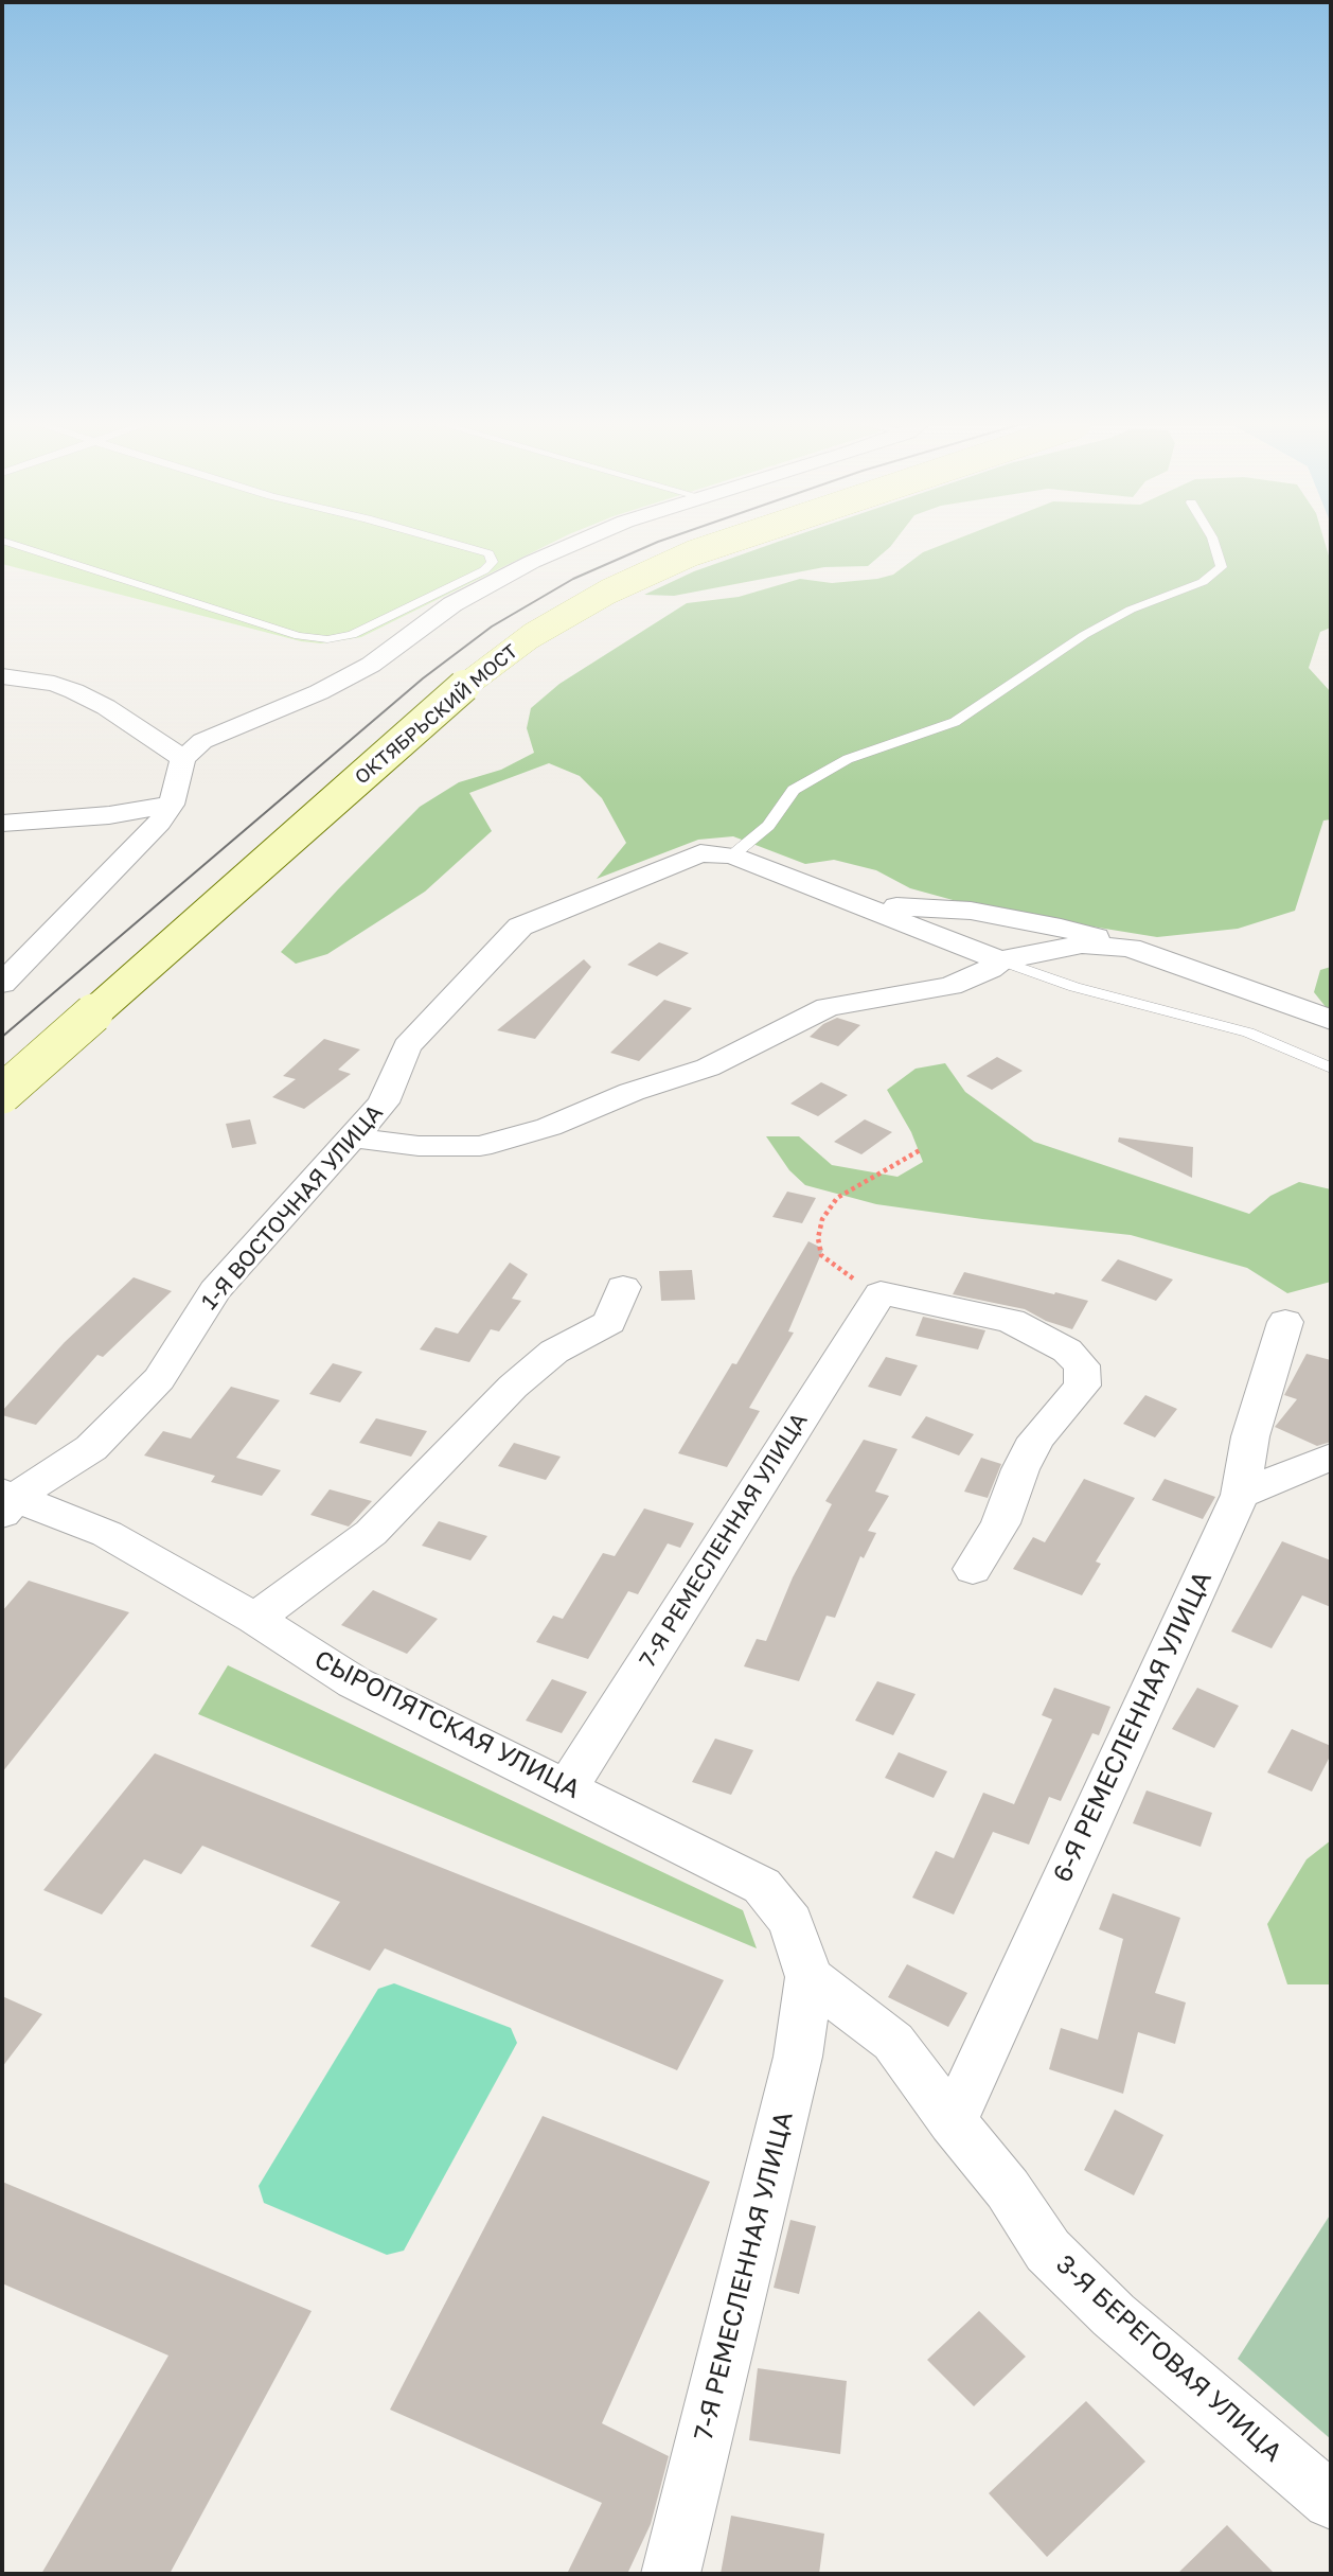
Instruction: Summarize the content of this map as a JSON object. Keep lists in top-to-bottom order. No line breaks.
{"streets":{"main road":["ОКТЯБРЬСКИЙ МОСТ"],"street":["1-Я ВОСТОЧНАЯ УЛИЦА","7-Я РЕМЕСЛЕННАЯ УЛИЦА","СЫРОПЯТСКАЯ УЛИЦА","6-Я РЕМЕСЛЕННАЯ УЛИЦА","3-Я БЕРЕГОВАЯ УЛИЦА"]},"crossings":[["1-Я ВОСТОЧНАЯ УЛИЦА","СЫРОПЯТСКАЯ УЛИЦА"],["7-Я РЕМЕСЛЕННАЯ УЛИЦА","СЫРОПЯТСКАЯ УЛИЦА"],["7-Я РЕМЕСЛЕННАЯ УЛИЦА","3-Я БЕРЕГОВАЯ УЛИЦА"],["СЫРОПЯТСКАЯ УЛИЦА","3-Я БЕРЕГОВАЯ УЛИЦА"],["6-Я РЕМЕСЛЕННАЯ УЛИЦА","3-Я БЕРЕГОВАЯ УЛИЦА"]]}
